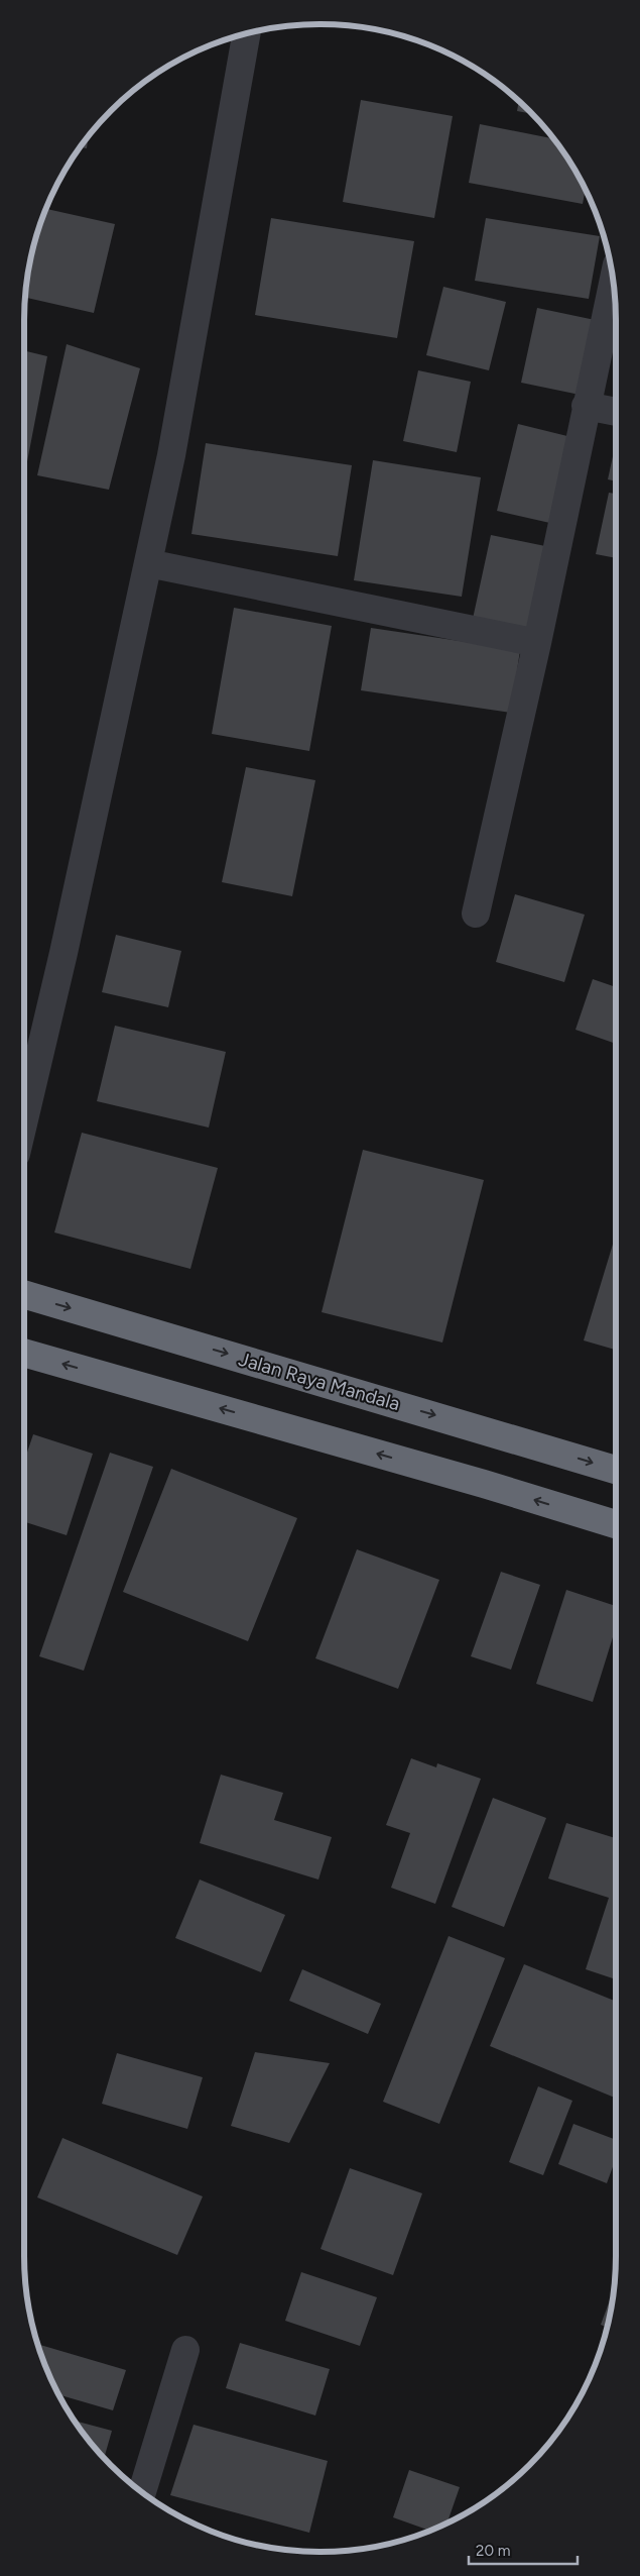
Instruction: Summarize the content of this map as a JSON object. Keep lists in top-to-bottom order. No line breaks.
{"streets":{"highway":["Jalan Raya Mandala"]},"scale_bar":"20 m"}
